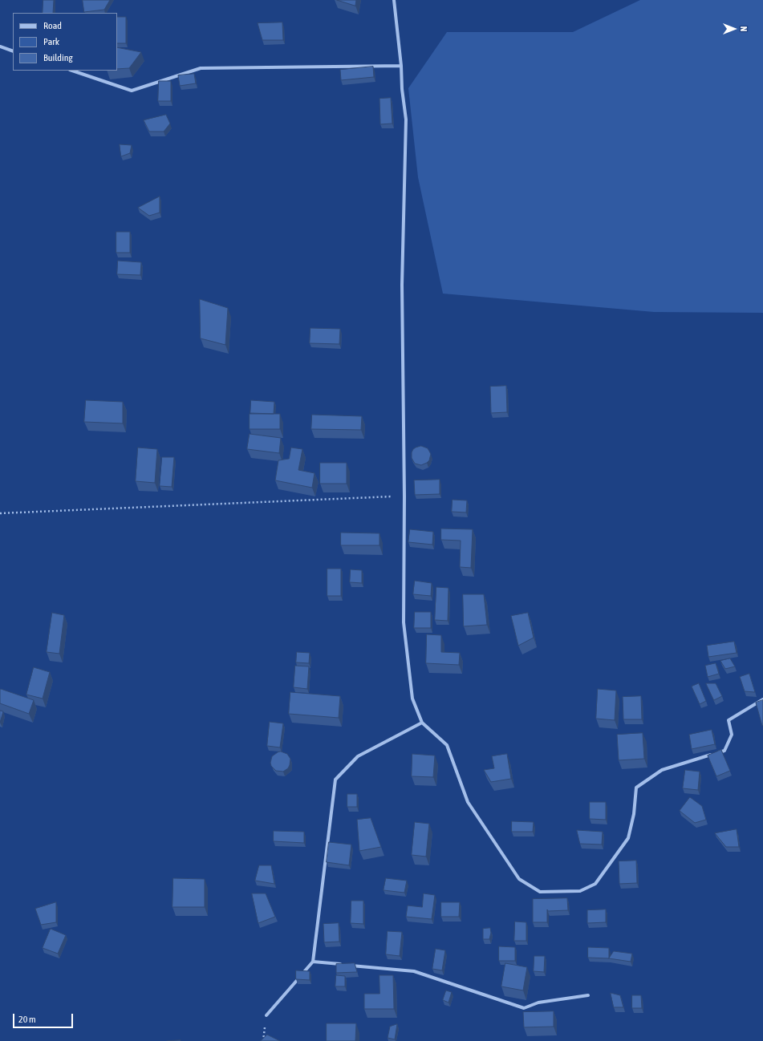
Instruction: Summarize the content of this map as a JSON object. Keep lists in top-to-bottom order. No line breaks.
{"legend":["Road","Park","Building"],"scale_bar":"20 m","north":"right"}
